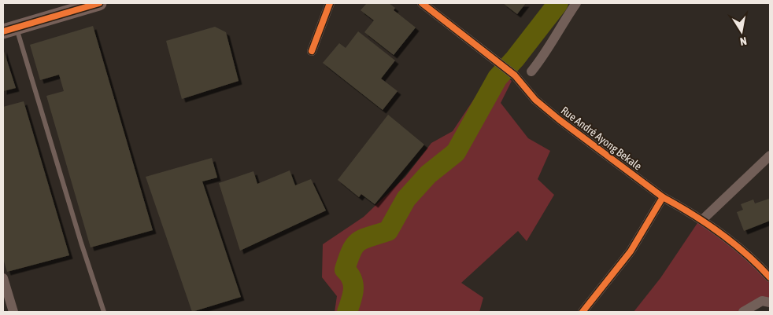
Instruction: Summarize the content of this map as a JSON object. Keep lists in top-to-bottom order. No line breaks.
{"streets":{"street":["Rue André Ayong Bekale"]},"north":"bottom"}
